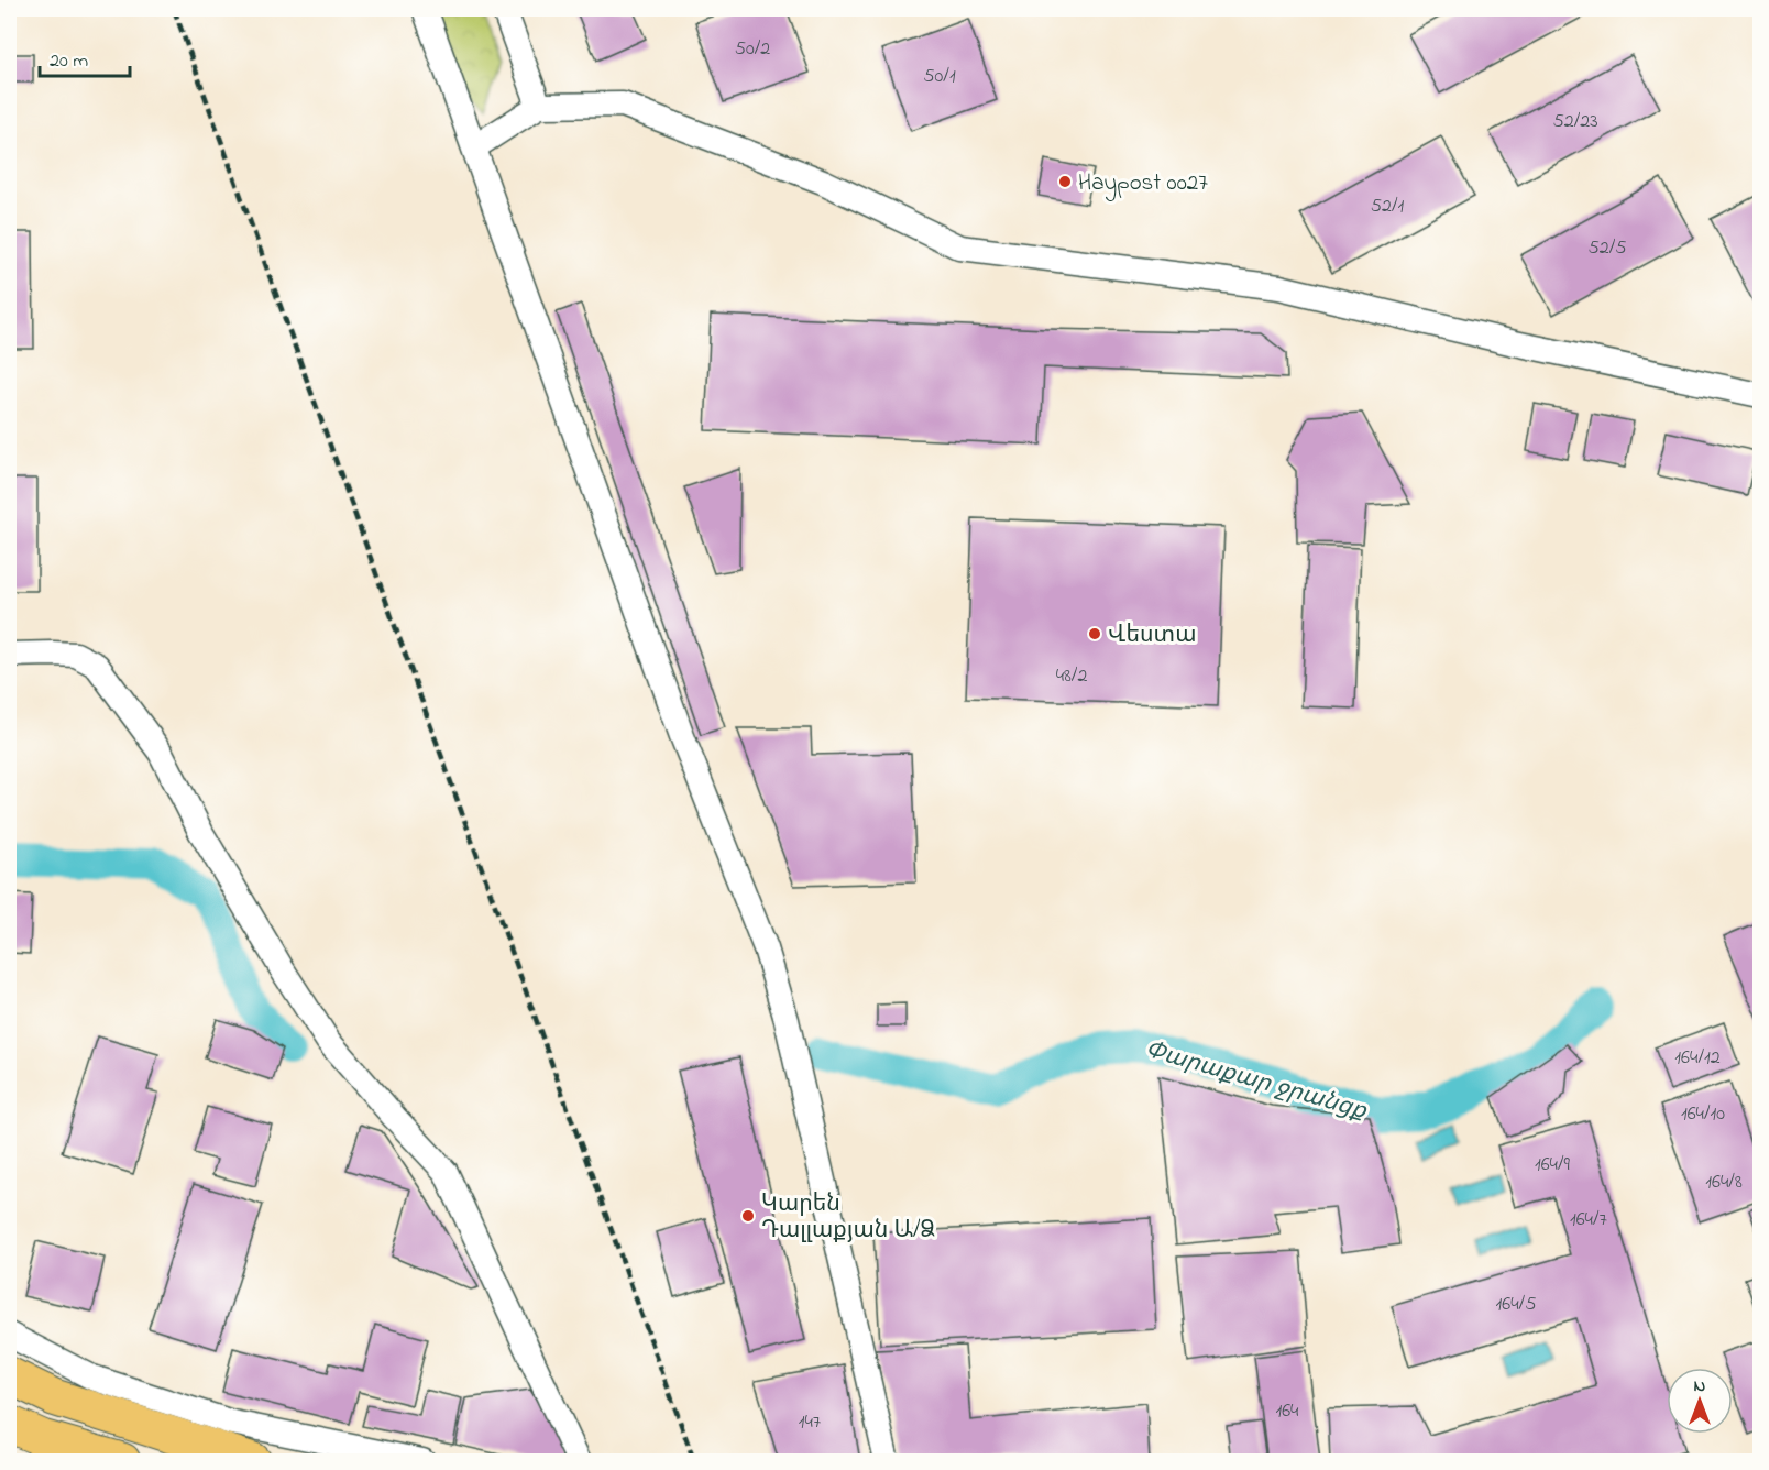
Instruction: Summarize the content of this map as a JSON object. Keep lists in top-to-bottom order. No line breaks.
{"water":["Փարաքար ջրանցք"],"places":["Haypost 0027","Վեստա","Կարեն Դալլաքյան Ա/Ձ"],"house_numbers":["50/2","50/1","52/23","52/1","52/5","48/2","164/12","164/10","164/9","164/8","164/7","164/5","164","147"],"scale_bar":"20 m","north":"top"}
